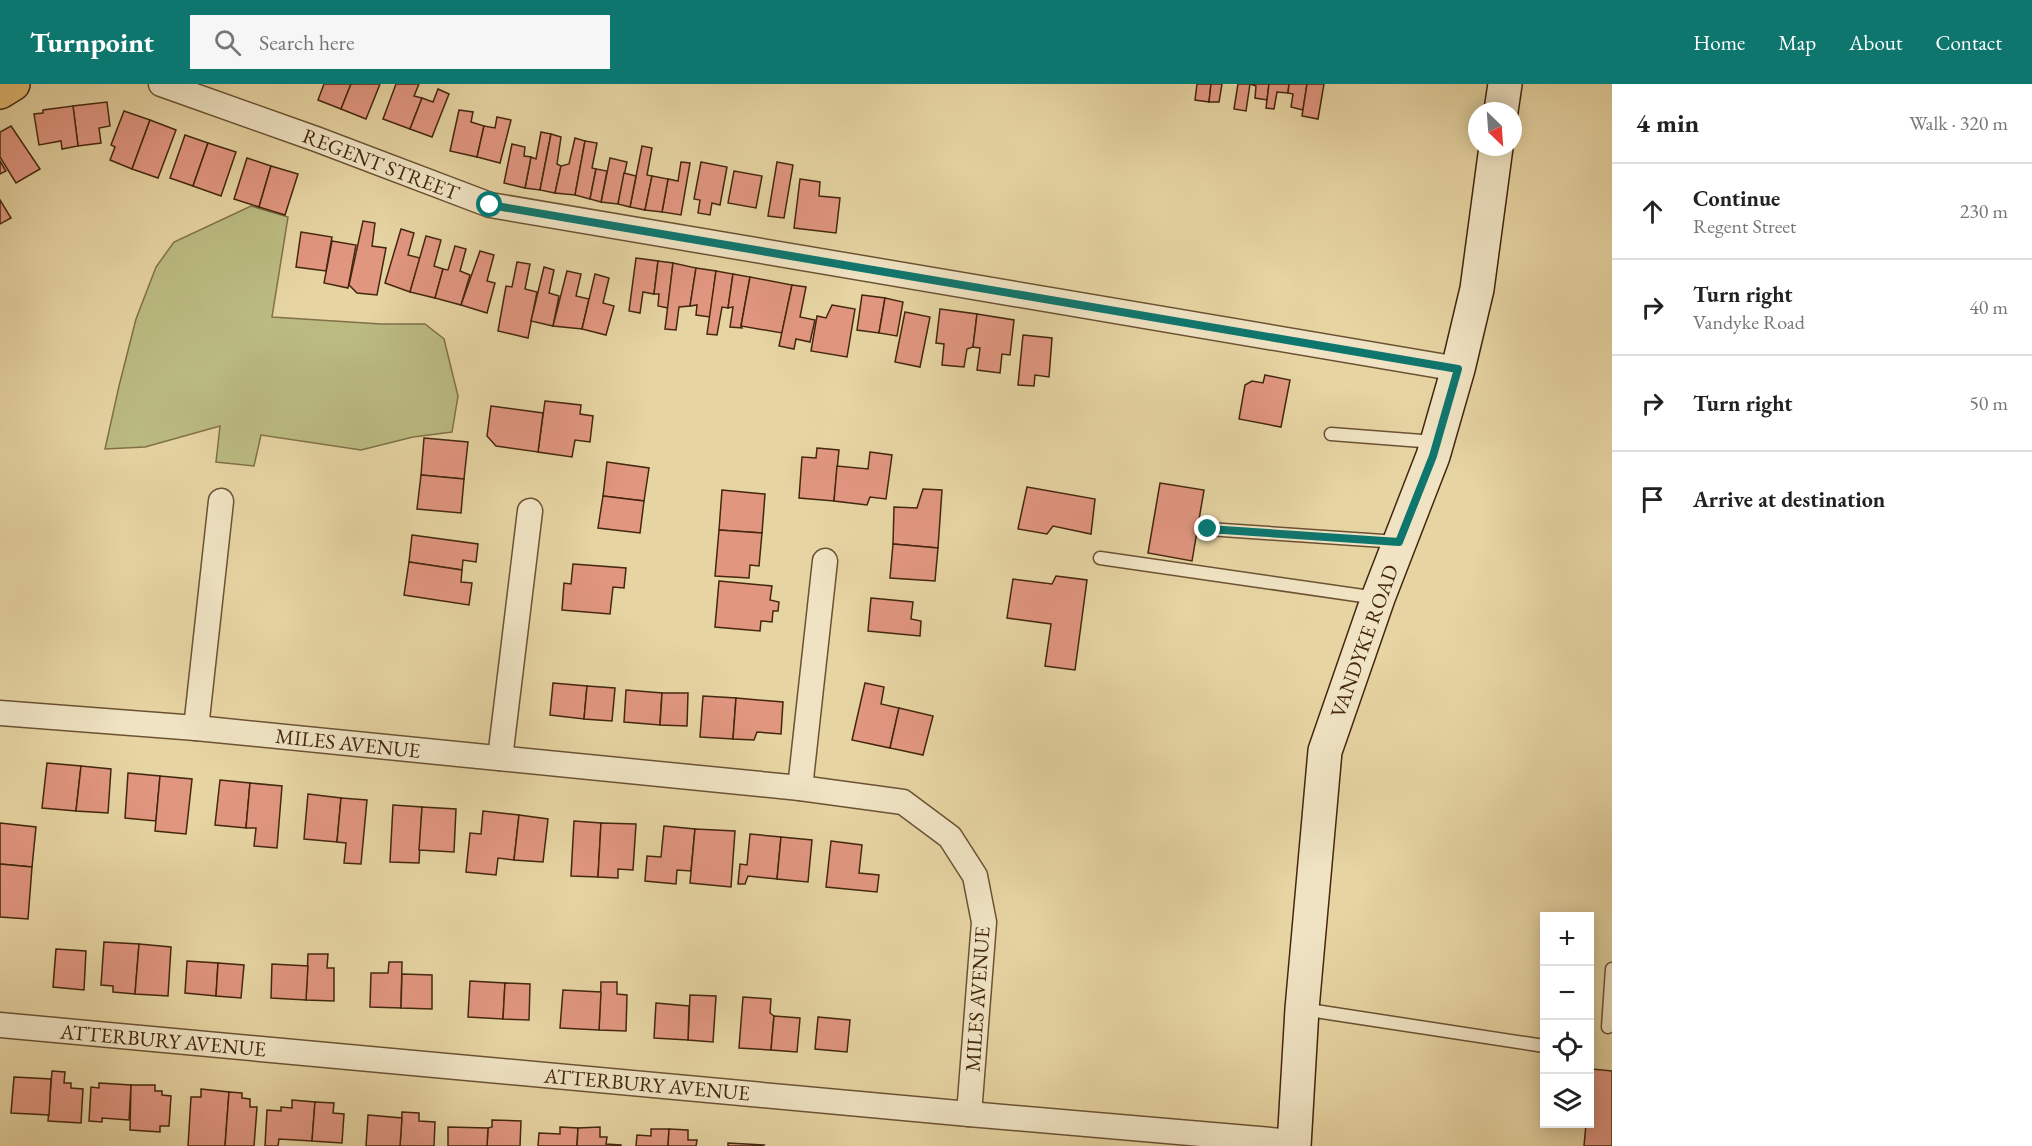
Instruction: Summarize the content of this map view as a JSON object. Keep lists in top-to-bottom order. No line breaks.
{"streets":{"street":["REGENT STREET","VANDYKE ROAD","MILES AVENUE","ATTERBURY AVENUE"]},"crossings":[["REGENT STREET","VANDYKE ROAD"],["VANDYKE ROAD","ATTERBURY AVENUE"],["MILES AVENUE","ATTERBURY AVENUE"]],"north":"bottom right","page":{"header":"Turnpoint","search":"Search here","nav":["Home","Map","About","Contact"],"heading":["4 min","Walk · 320 m"],"list":[["Continue","Regent Street","230 m"],["Turn right","Vandyke Road","40 m"],["Turn right","50 m"],"Arrive at destination"],"map_buttons":["+","−"]}}
